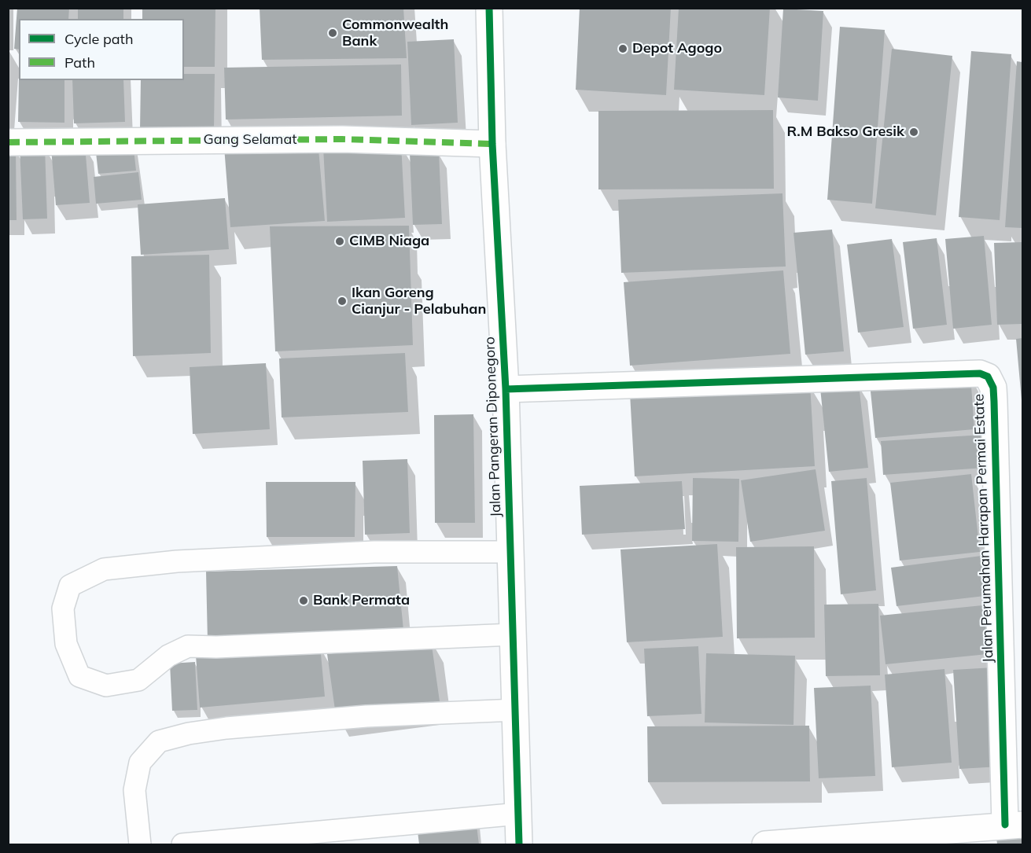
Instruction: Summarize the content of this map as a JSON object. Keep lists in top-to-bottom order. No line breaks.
{"streets":{"street":["Gang Selamat","Jalan Pangeran Diponegoro","Jalan Perumahan Harapan Permai Estate"]},"crossings":[["Gang Selamat","Jalan Pangeran Diponegoro"],["Jalan Pangeran Diponegoro","Jalan Perumahan Harapan Permai Estate"]],"places":["Commonwealth Bank","Depot Agogo","R.M Bakso Gresik","CIMB Niaga","Ikan Goreng Cianjur - Pelabuhan","Bank Permata"],"legend":["Cycle path","Path"]}
